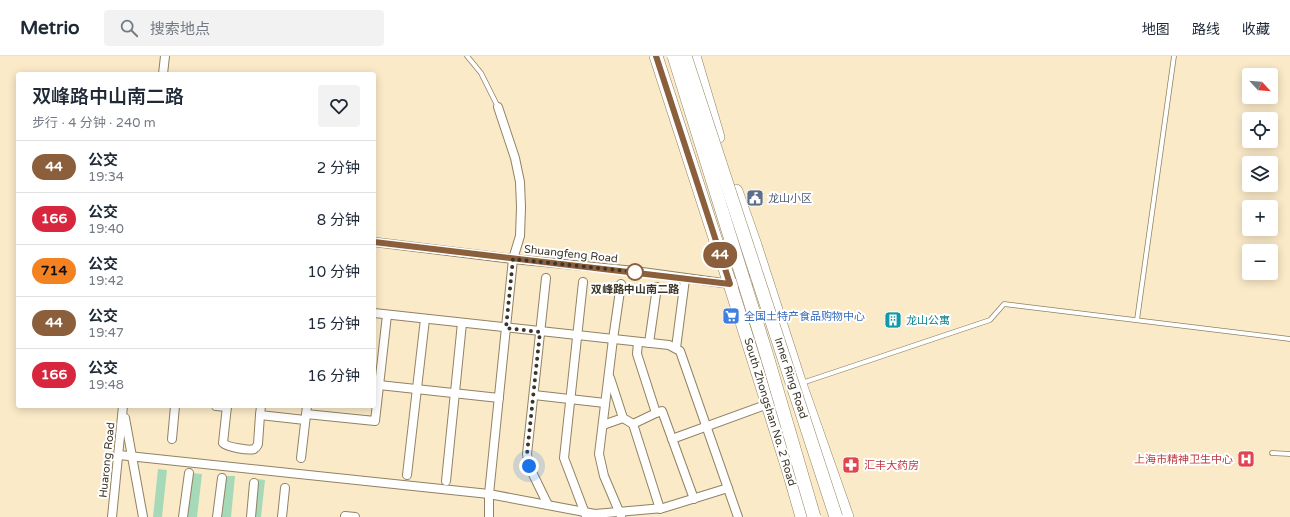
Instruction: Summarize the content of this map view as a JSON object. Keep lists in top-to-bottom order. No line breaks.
{"streets":{"main road":["Inner Ring Road","South Zhongshan No. 2 Road"],"street":["Shuangfeng Road","Huarong Road"]},"crossings":[["Shuangfeng Road","South Zhongshan No. 2 Road"]],"places":{"public building":["龙山小区"],"other":["双峰路中山南二路"],"supermarket":["全国土特产食品购物中心"],"building":["龙山公寓"],"hospital":["上海市精神卫生中心"],"pharmacy":["汇丰大药房"]},"lines":["bus line 44"],"north":"bottom right","page":{"header":"Metrio","search":"搜索地点","nav":["地图","路线","收藏"],"on_map":"44","map_buttons":["+","−"],"heading":["双峰路中山南二路","步行 · 4 分钟 · 240 m"],"list":[{"mark":"44","name":"公交","note":"19:34","value":"2 分钟"},{"mark":"166","name":"公交","note":"19:40","value":"8 分钟"},{"mark":"714","name":"公交","note":"19:42","value":"10 分钟"},{"mark":"44","name":"公交","note":"19:47","value":"15 分钟"},{"mark":"166","name":"公交","note":"19:48","value":"16 分钟"}]}}
